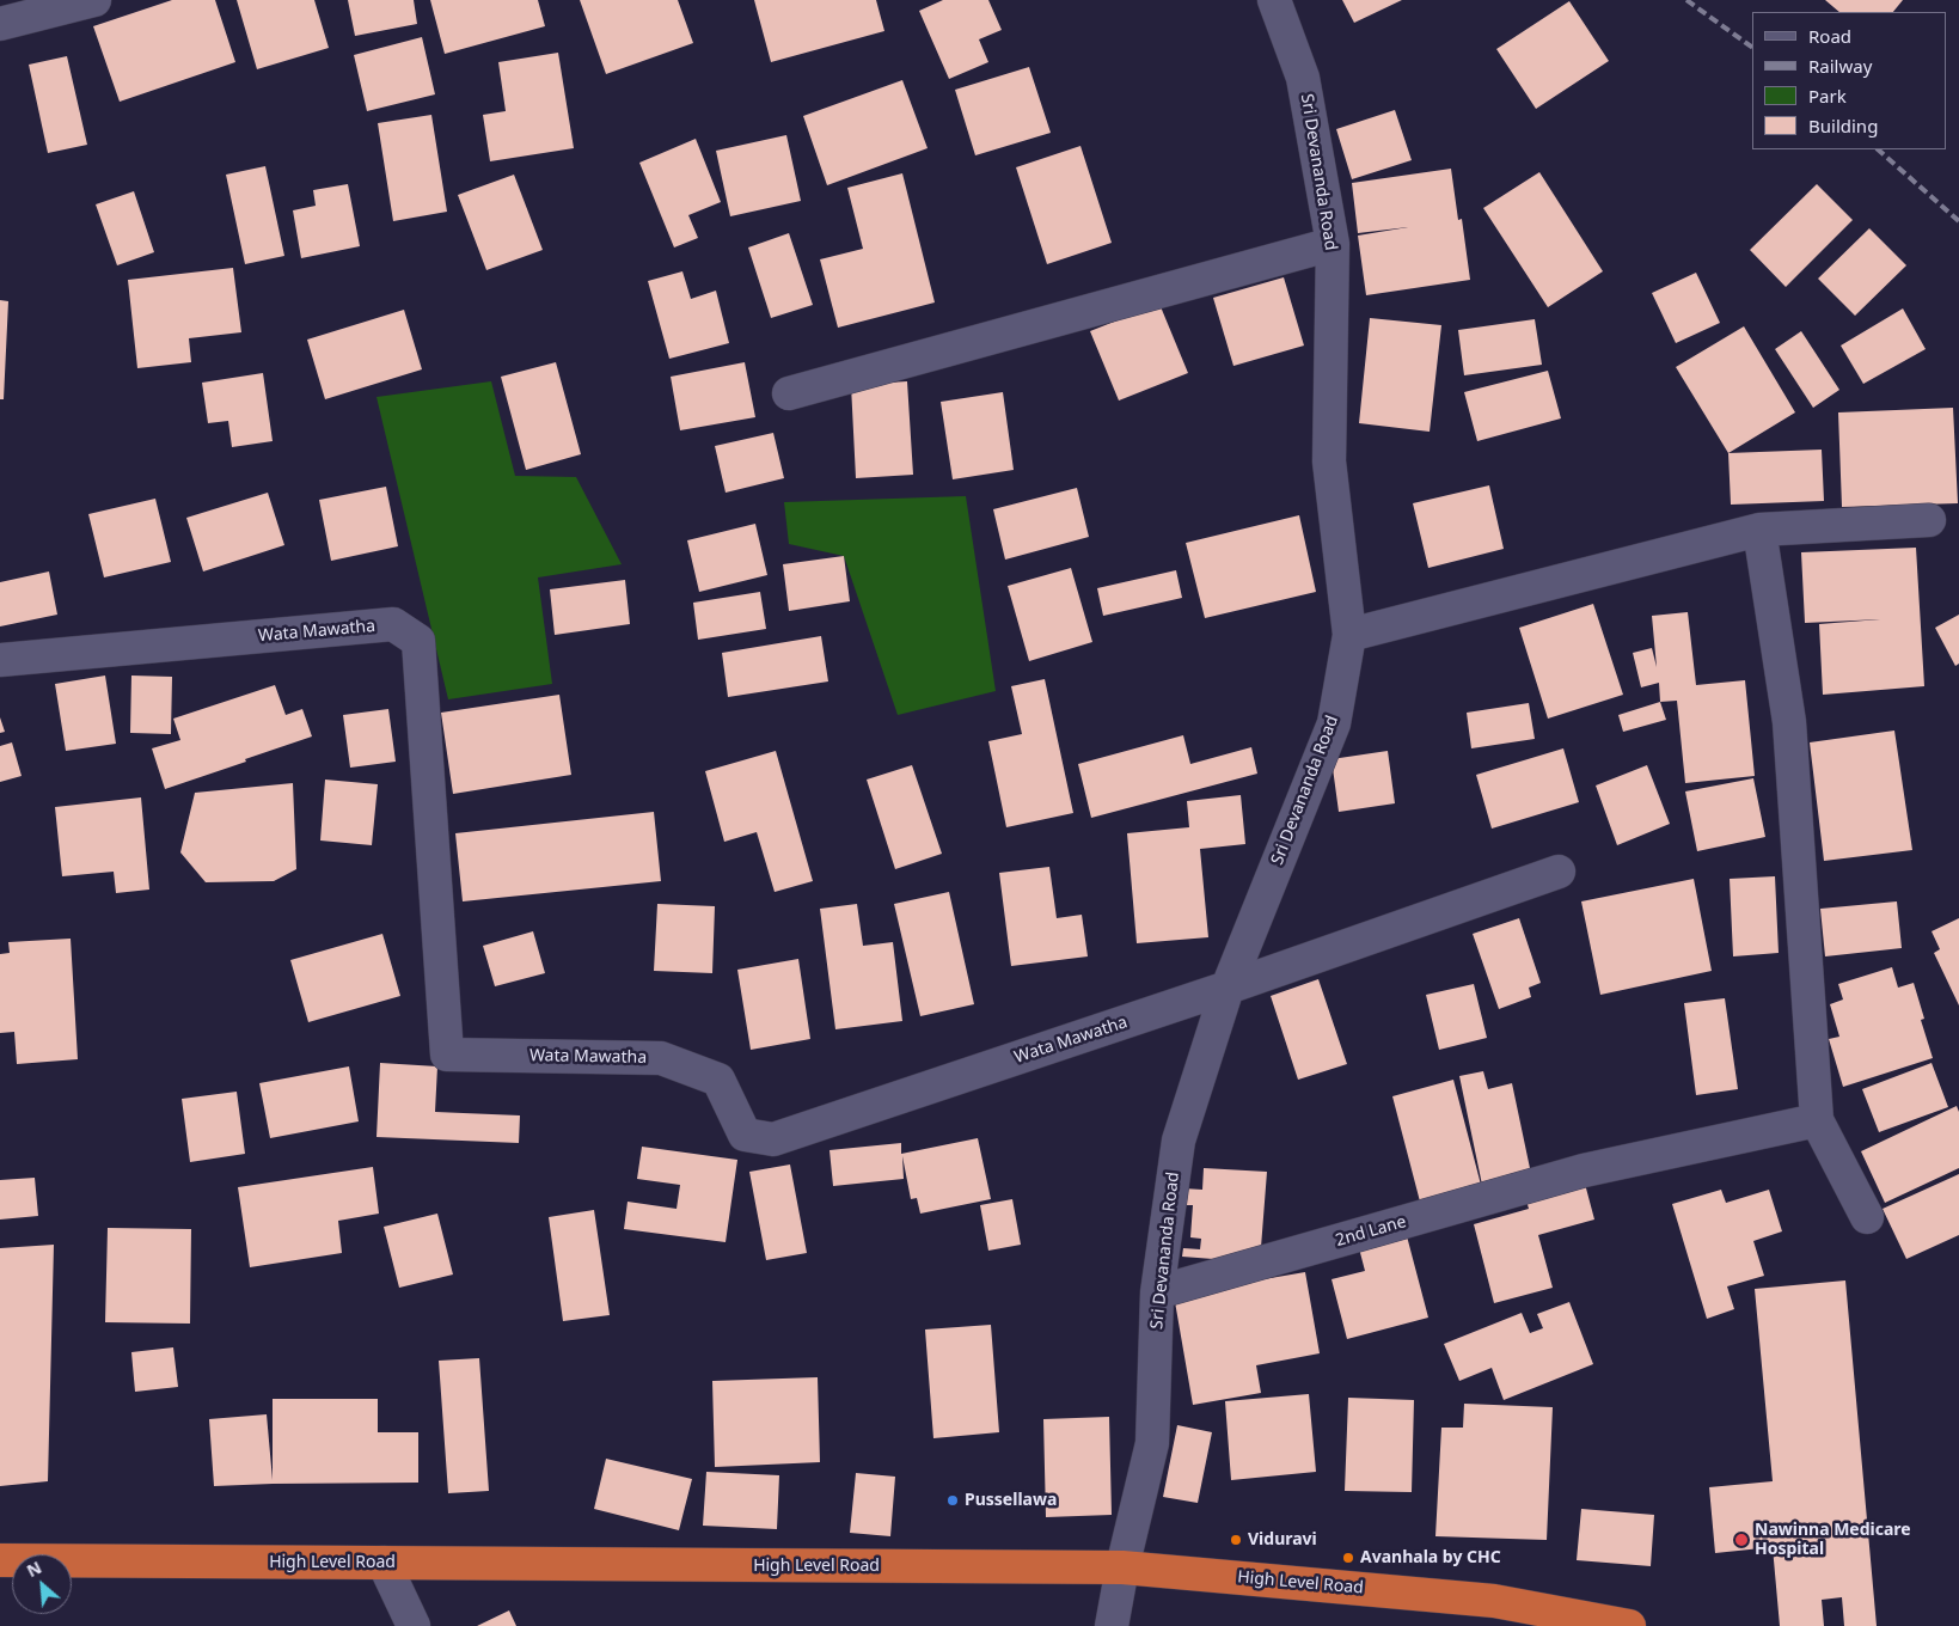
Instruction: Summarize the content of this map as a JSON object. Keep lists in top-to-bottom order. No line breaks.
{"streets":{"highway":["High Level Road"],"street":["Sri Devananda Road","Wata Mawatha","2nd Lane"]},"crossings":[["Sri Devananda Road","Wata Mawatha"],["Sri Devananda Road","2nd Lane"],["Sri Devananda Road","High Level Road"]],"places":["Pussellawa","Viduravi","Nawinna Medicare Hospital","Avanhala by CHC"],"legend":["Road","Railway","Park","Building"],"north":"top left"}
